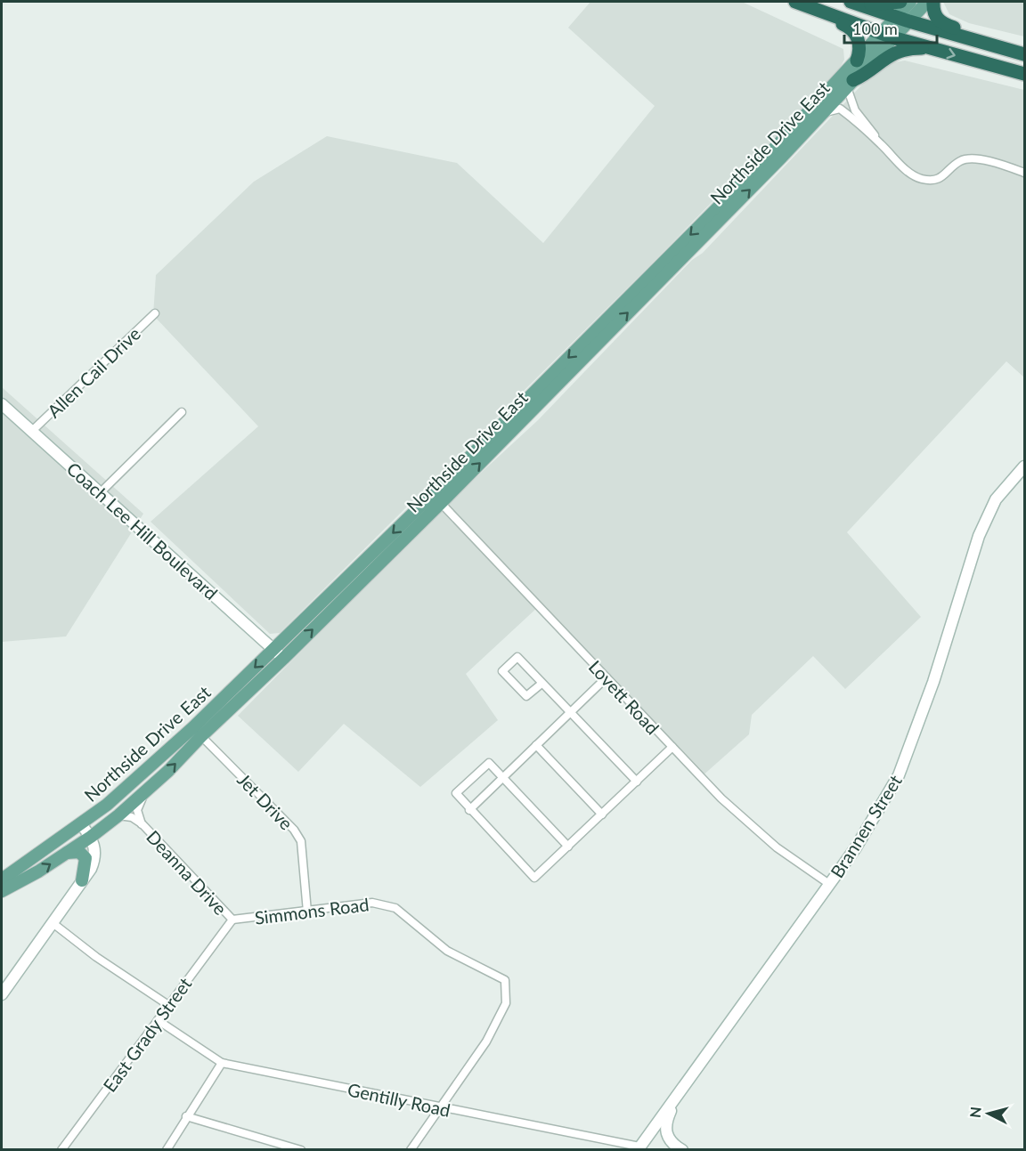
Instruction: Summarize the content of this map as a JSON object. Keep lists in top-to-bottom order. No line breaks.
{"streets":{"main road":["Northside Drive East"],"street":["Allen Cail Drive","Coach Lee Hill Boulevard","Lovett Road","Jet Drive","Brannen Street","Deanna Drive","Simmons Road","East Grady Street","Gentilly Road"]},"crossings":[["Northside Drive East","Coach Lee Hill Boulevard"],["Northside Drive East","Lovett Road"],["Northside Drive East","Jet Drive"],["Northside Drive East","Deanna Drive"],["Allen Cail Drive","Coach Lee Hill Boulevard"],["Lovett Road","Brannen Street"],["Jet Drive","Simmons Road"],["Brannen Street","Gentilly Road"],["Deanna Drive","Simmons Road"],["Deanna Drive","East Grady Street"],["Simmons Road","East Grady Street"],["Simmons Road","Gentilly Road"],["East Grady Street","Gentilly Road"]],"scale_bar":"100 m","north":"left"}
